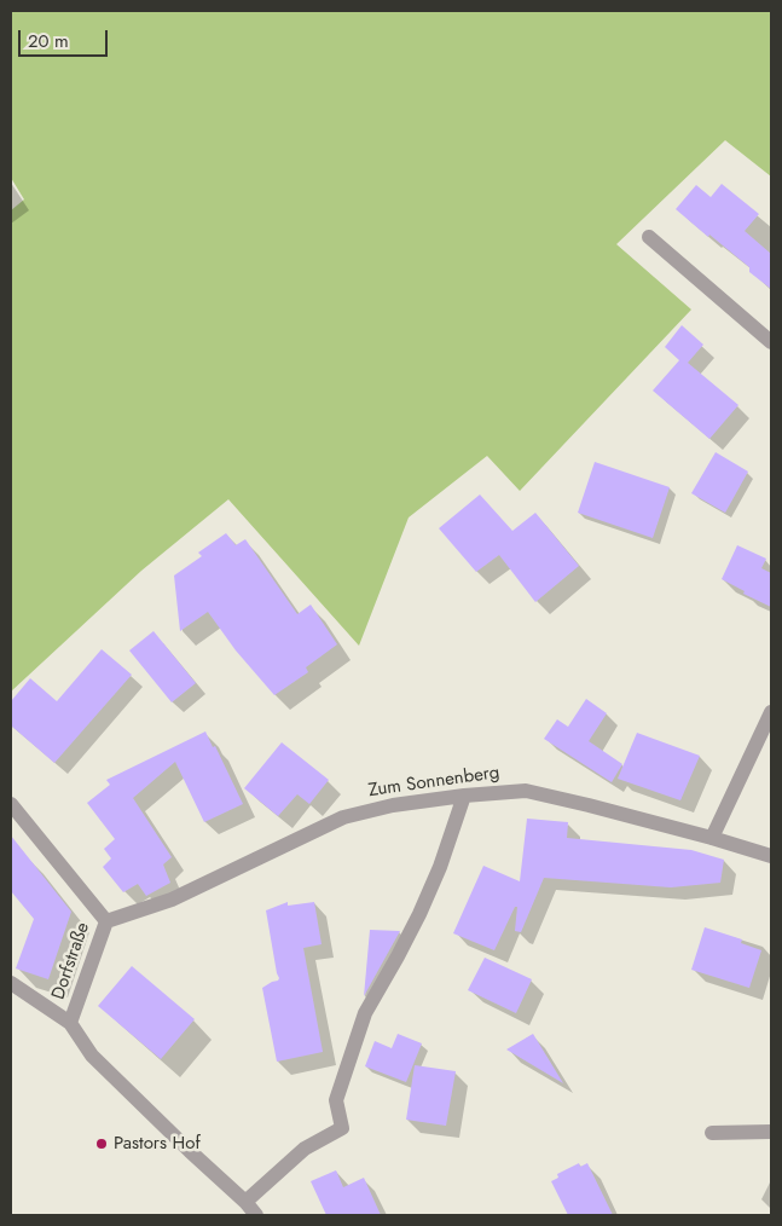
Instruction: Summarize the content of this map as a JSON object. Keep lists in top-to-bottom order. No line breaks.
{"streets":{"street":["Zum Sonnenberg","Dorfstraße"]},"crossings":[["Zum Sonnenberg","Dorfstraße"]],"places":["Pastors Hof"],"scale_bar":"20 m"}
